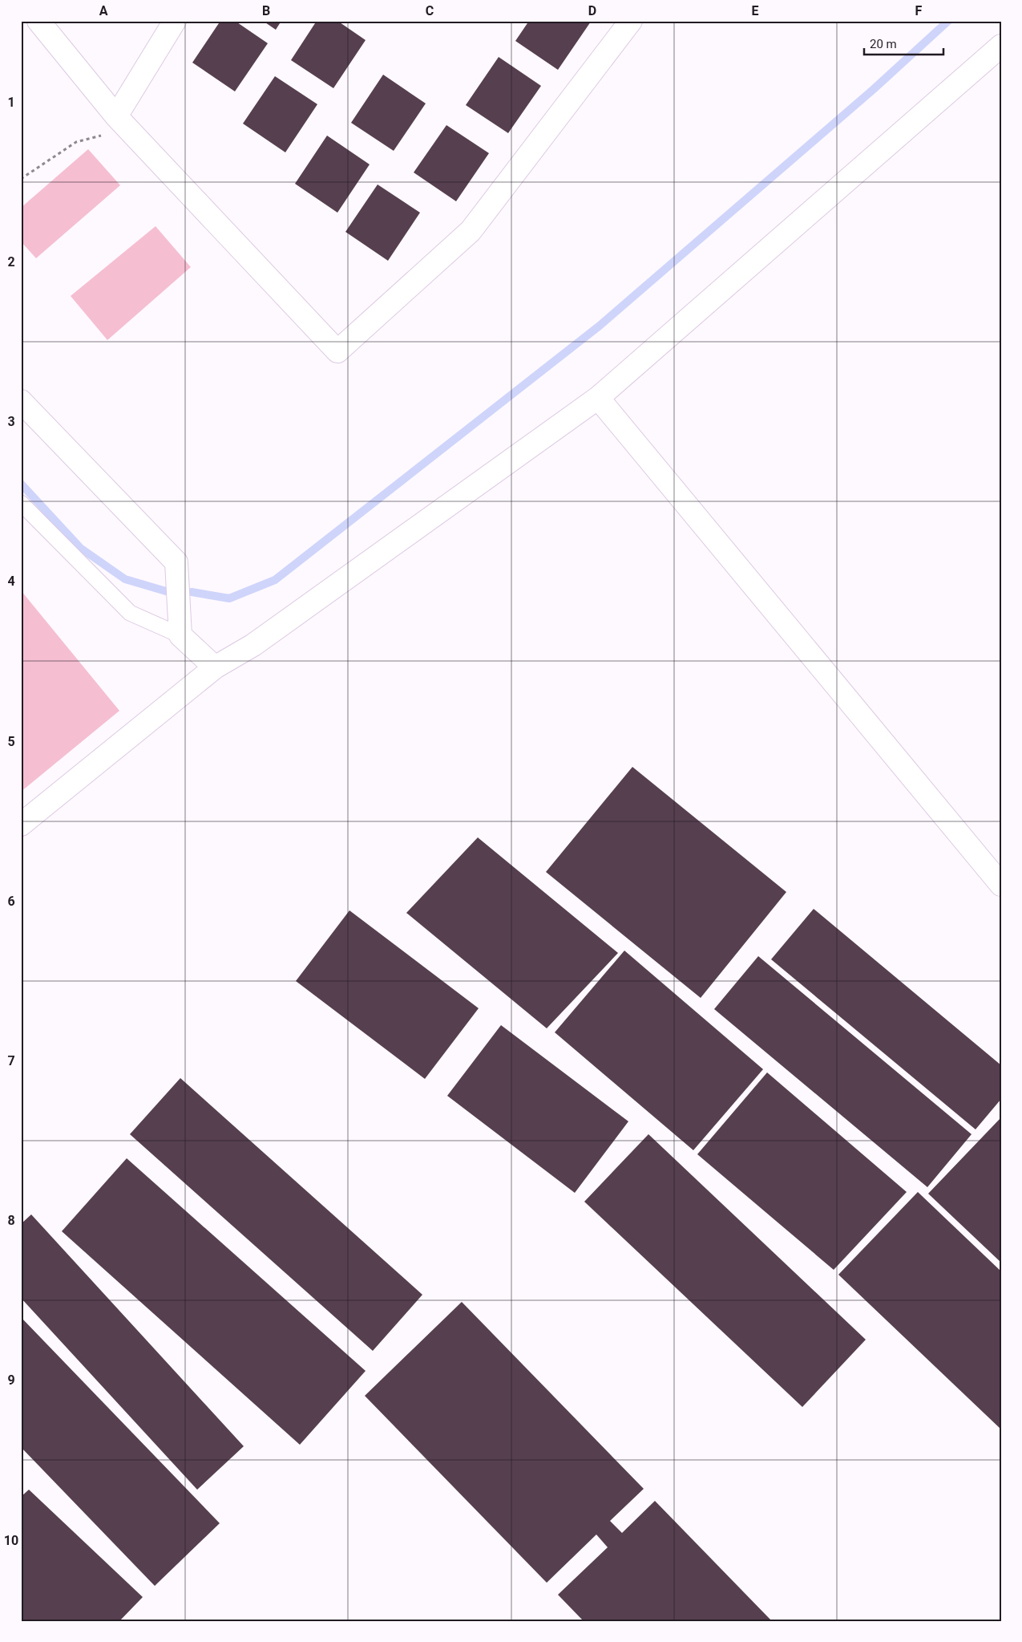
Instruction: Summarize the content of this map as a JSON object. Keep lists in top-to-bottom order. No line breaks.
{"scale_bar":"20 m","grid":{"columns":["A","B","C","D","E","F"],"rows":["1","2","3","4","5","6","7","8","9","10"]}}
